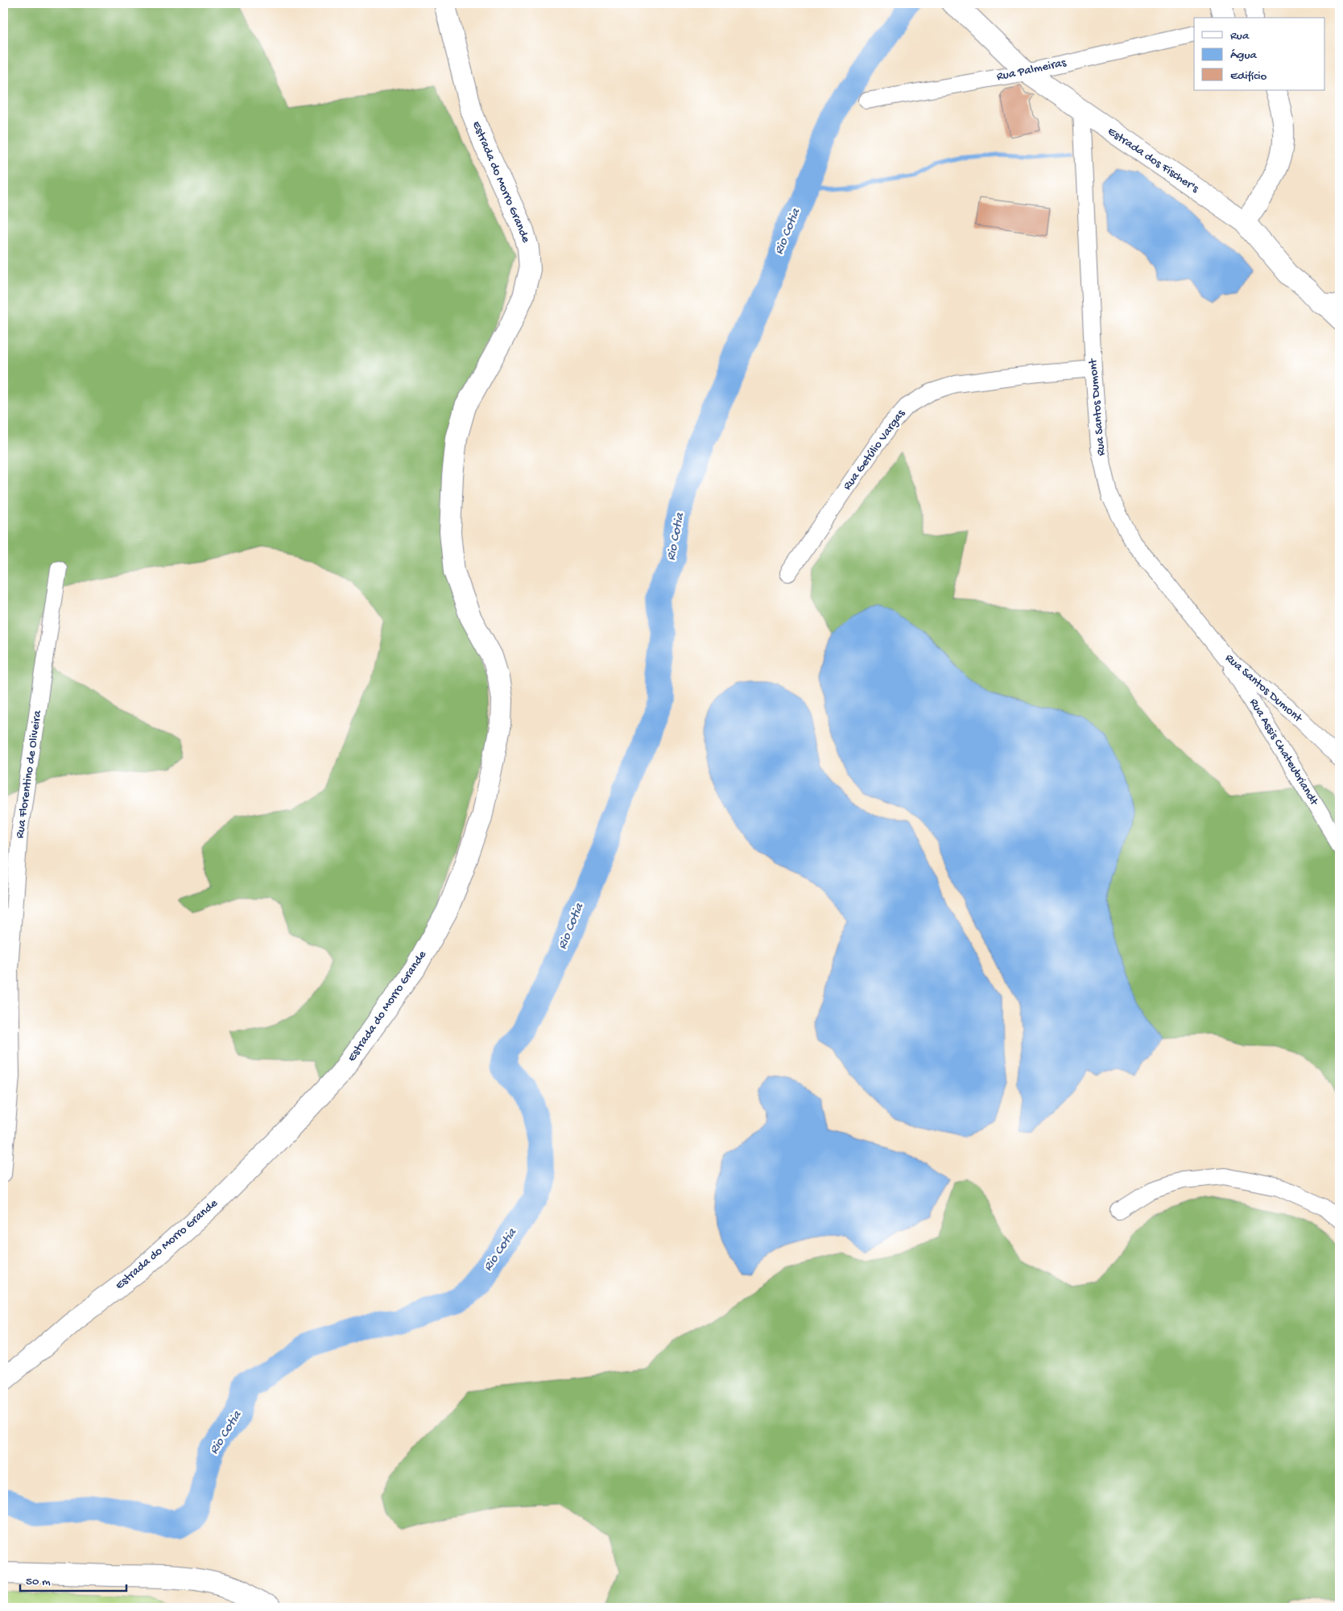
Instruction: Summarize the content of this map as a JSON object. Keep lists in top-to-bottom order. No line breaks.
{"streets":{"street":["Rua Palmeiras","Estrada dos Fischer's","Estrada do Morro Grande","Rua Santos Dumont","Rua Getúlio Vargas","Rua Assis Chateubriandt","Rua Florentino de Oliveira"]},"crossings":[["Rua Palmeiras","Estrada dos Fischer's"],["Estrada dos Fischer's","Rua Santos Dumont"],["Rua Santos Dumont","Rua Getúlio Vargas"],["Rua Santos Dumont","Rua Assis Chateubriandt"]],"water":["Rio Cotia"],"legend":["Rua","Água","Edifício"],"scale_bar":"50 m"}
